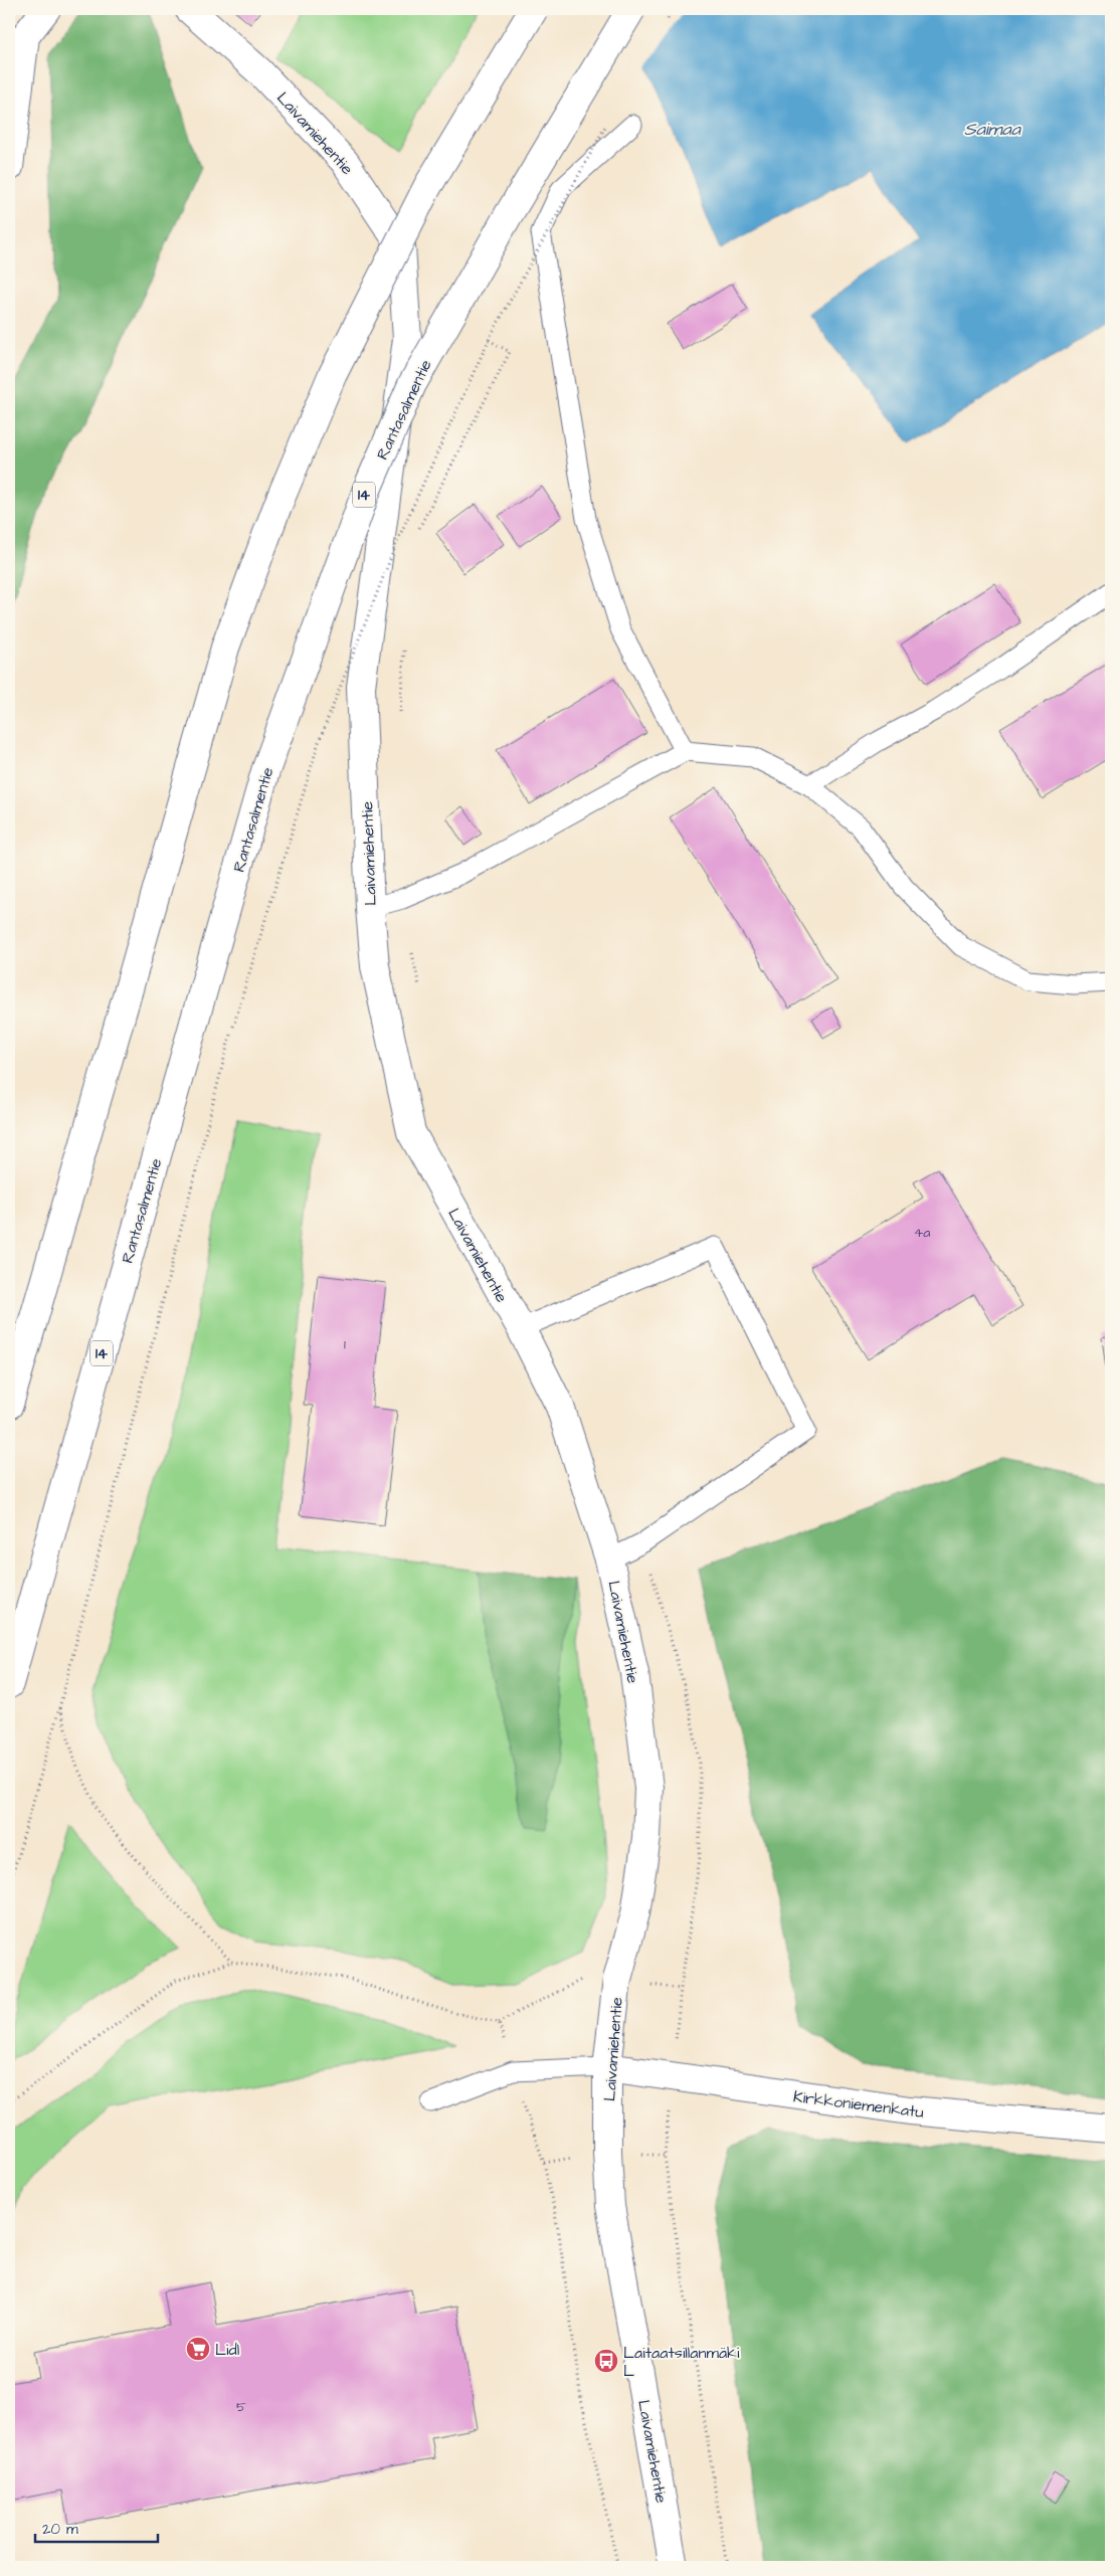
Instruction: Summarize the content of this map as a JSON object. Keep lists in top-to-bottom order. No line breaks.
{"streets":{"main road":["Laivamiehentie","Rantasalmentie","14","Kirkkoniemenkatu"]},"crossings":[["Laivamiehentie","Kirkkoniemenkatu"]],"water":["Saimaa"],"places":{"supermarket":["Lidl"],"bus stop":["Laitaatsillanmäki L"]},"house_numbers":["4a","1","5"],"scale_bar":"20 m"}
